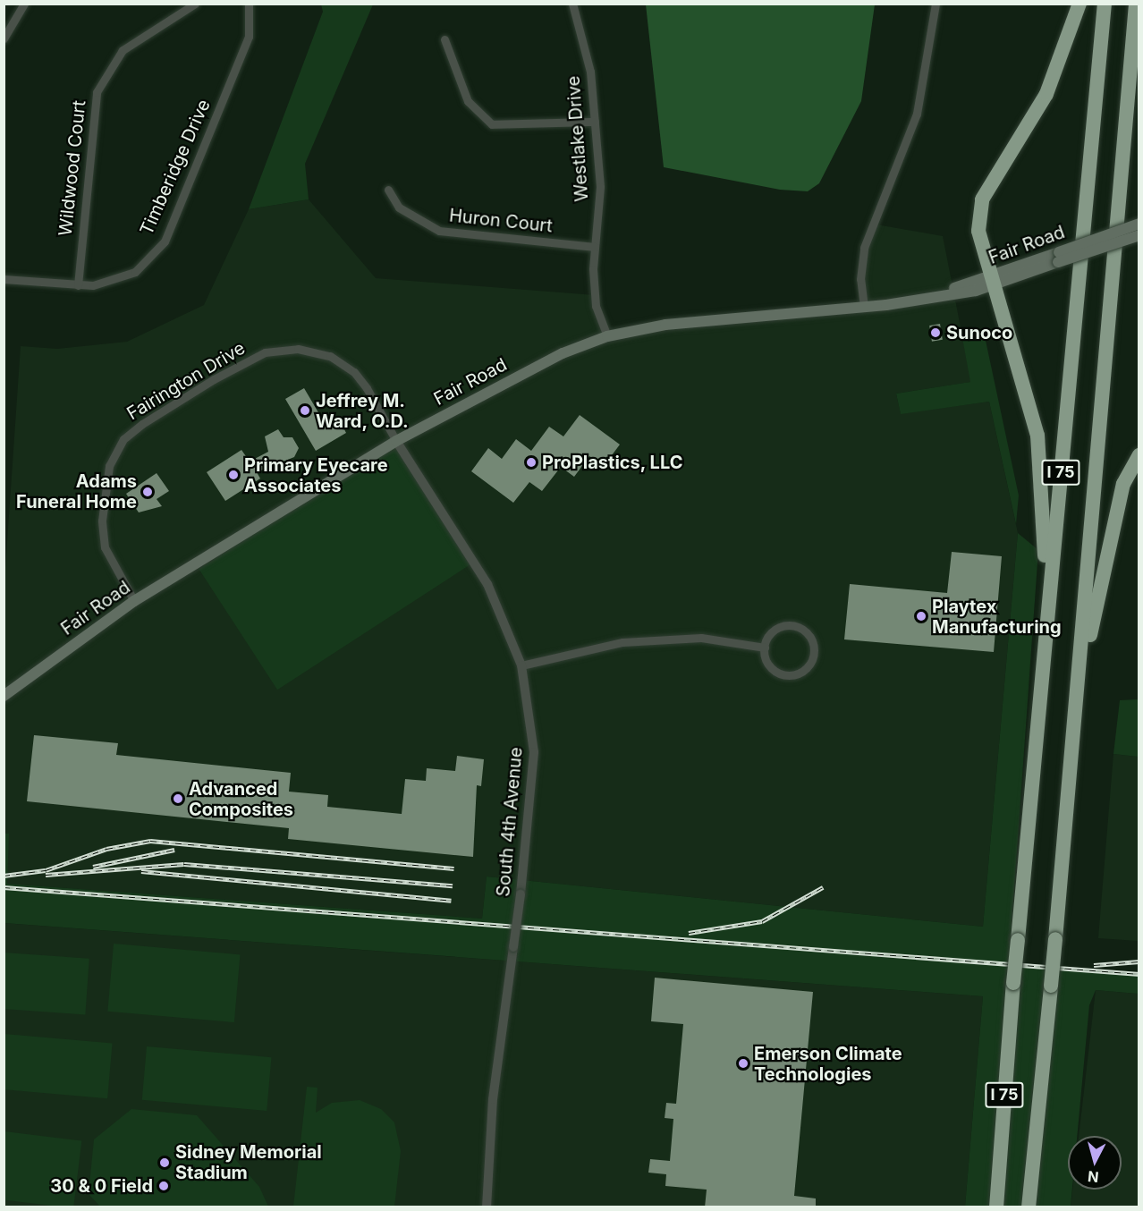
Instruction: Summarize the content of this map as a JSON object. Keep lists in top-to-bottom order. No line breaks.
{"streets":{"highway":["I 75"],"main road":["Fair Road"],"street":["Westlake Drive","Timberidge Drive","Wildwood Court","Huron Court","Fairington Drive","South 4th Avenue"]},"crossings":[["Westlake Drive","Huron Court"],["Westlake Drive","Fair Road"],["Timberidge Drive","Wildwood Court"],["Fair Road","Fairington Drive"],["Fair Road","South 4th Avenue"],["Fairington Drive","South 4th Avenue"]],"places":["Sunoco","Jeffrey M. Ward, O.D.","ProPlastics, LLC","Primary Eyecare Associates","Adams Funeral Home","Playtex Manufacturing","Advanced Composites","Emerson Climate Technologies","Sidney Memorial Stadium","30 & 0 Field"],"north":"bottom"}
